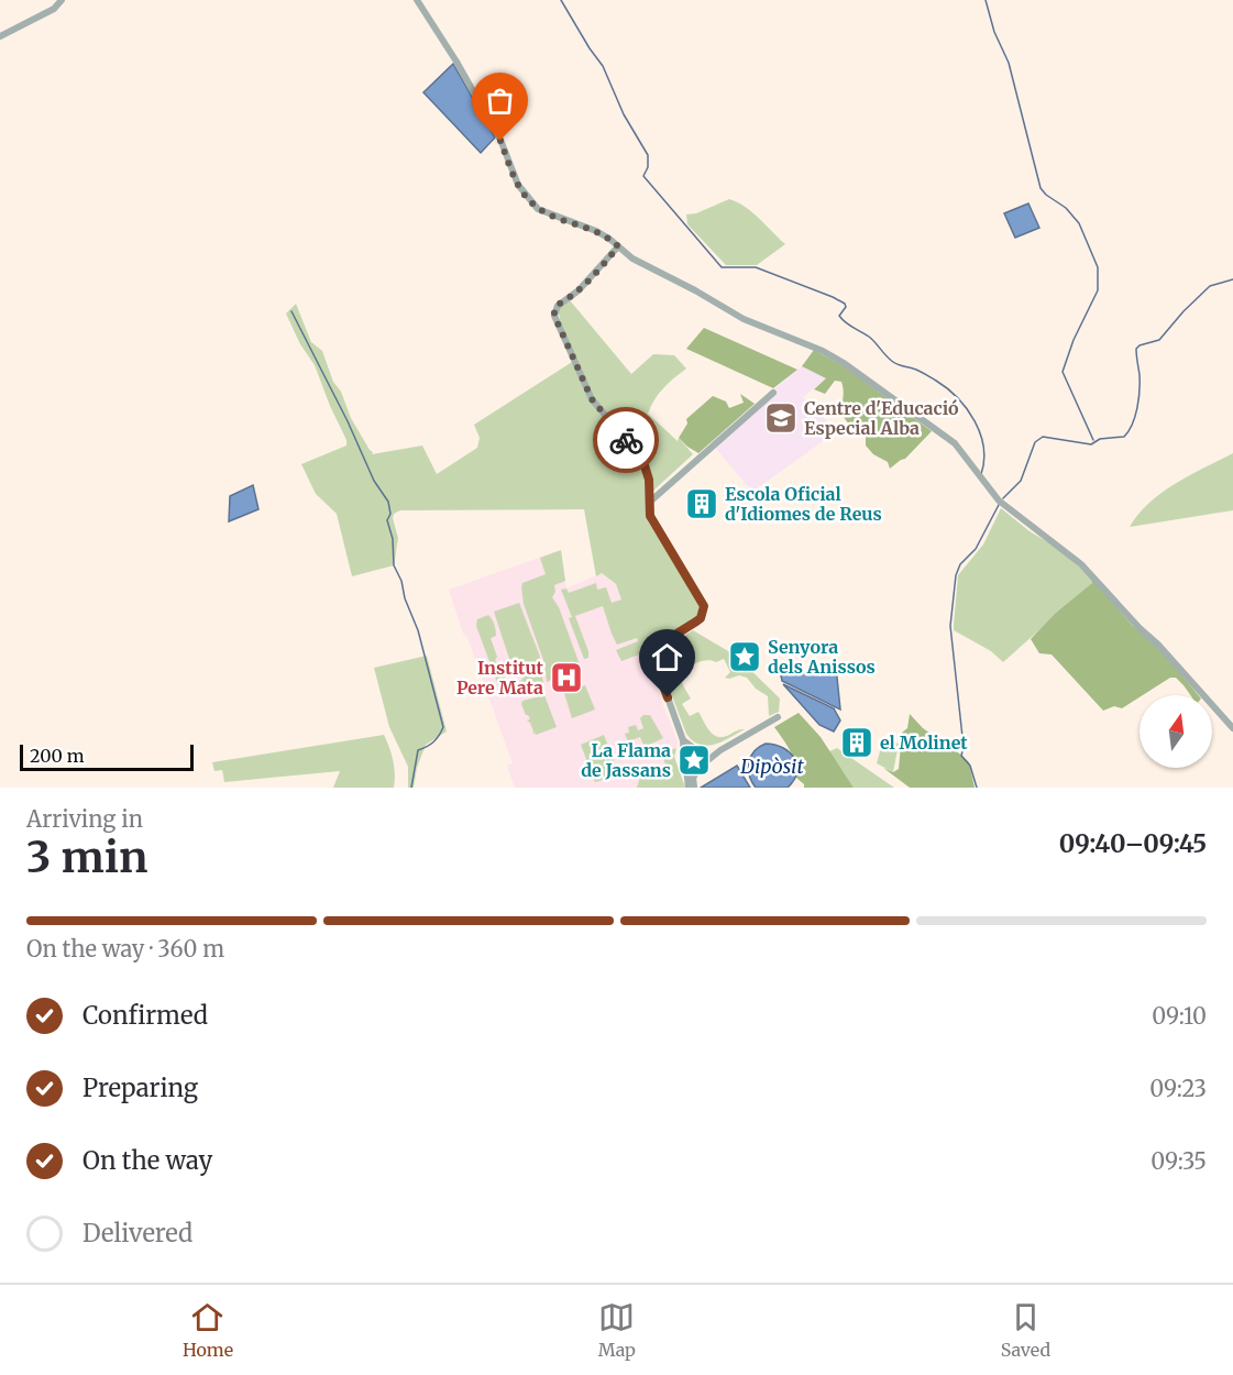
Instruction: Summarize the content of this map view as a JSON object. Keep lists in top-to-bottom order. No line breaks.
{"water":["Dipòsit"],"places":{"school or university":["Centre d'Educació Especial Alba"],"building":["Escola Oficial d'Idiomes de Reus","el Molinet"],"place":["Senyora dels Anissos","La Flama de Jassans"],"hospital":["Institut Pere Mata"]},"scale_bar":"200 m","north":"top","page":{"scale":"200 m","heading":["3 min","Arriving in","09:40–09:45"],"bar":"On the way · 360 m","list":[["Confirmed","09:10"],["Preparing","09:23"],["On the way","09:35"],"Delivered"],"tabs":["Home","Map","Saved"]}}
